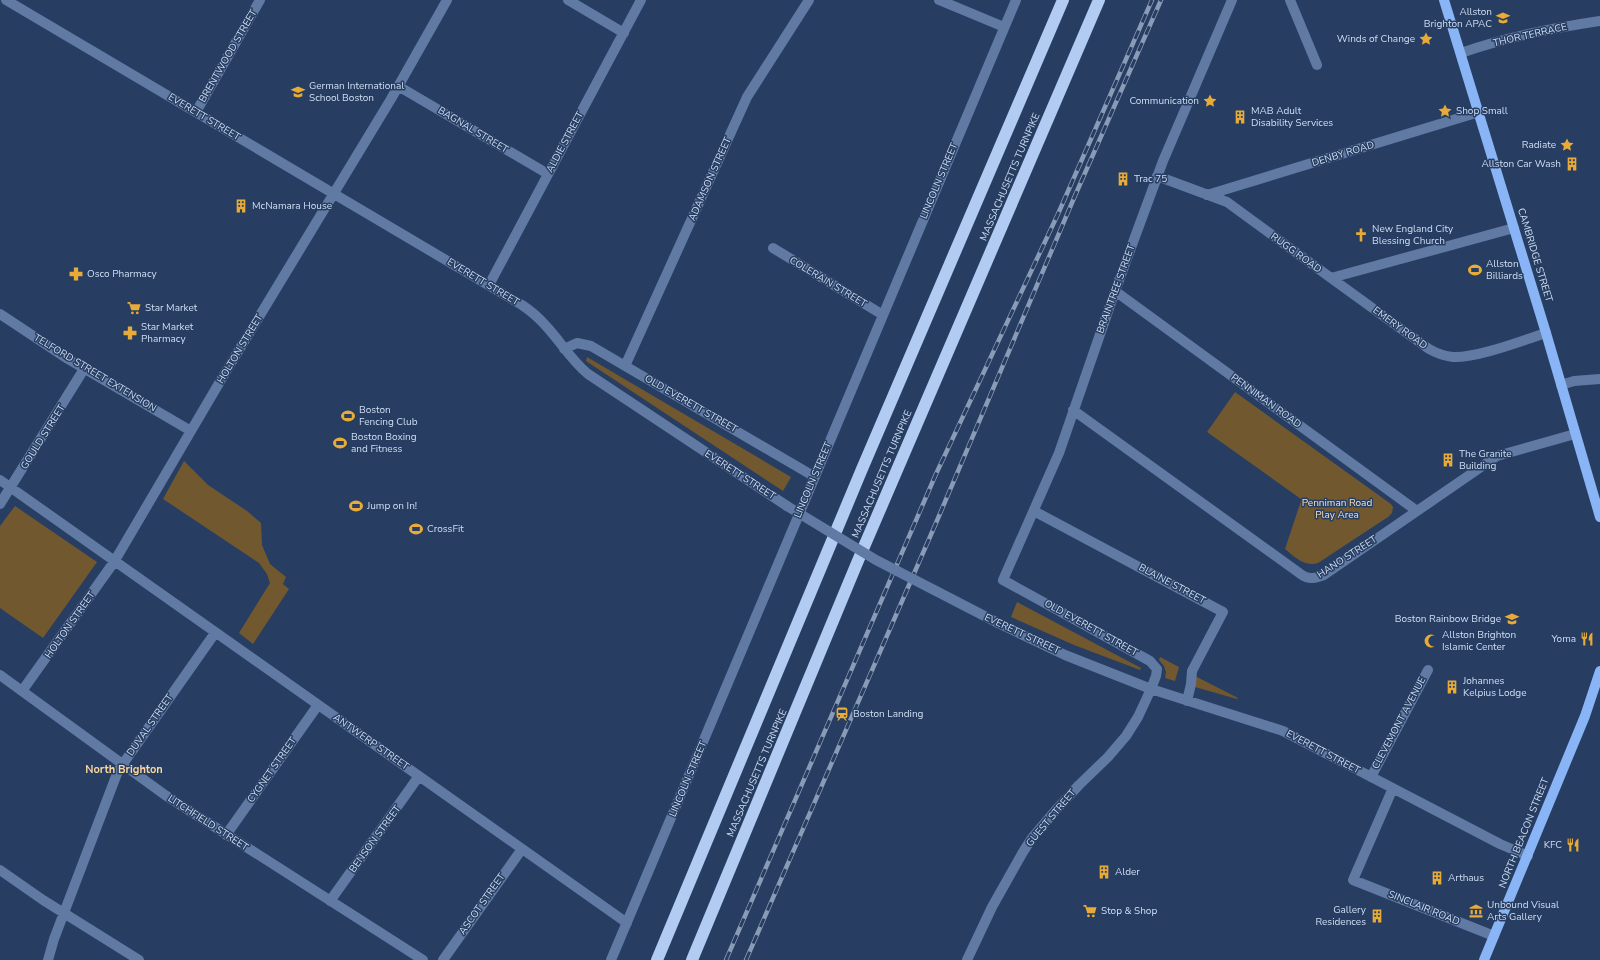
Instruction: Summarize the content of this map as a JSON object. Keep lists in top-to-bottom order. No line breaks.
{"streets":{"highway":["MASSACHUSETTS TURNPIKE"],"main road":["CAMBRIDGE STREET","NORTH BEACON STREET"],"street":["THOR TERRACE","BRENTWOOD STREET","EVERETT STREET","BAGNAL STREET","ALDIE STREET","DENBY ROAD","ADAMSON STREET","LINCOLN STREET","RUGG ROAD","COLERAIN STREET","BRAINTREE STREET","EMERY ROAD","HOLTON STREET","TELFORD STREET EXTENSION","PENNIMAN ROAD","OLD EVERETT STREET","GOULD STREET","HANO STREET","BLAINE STREET","CLEVEMONT AVENUE","DUVAL STREET","ANTWERP STREET","CYGNET STREET","GUEST STREET","LITCHFIELD STREET","BENSON STREET","ASCOT STREET","SINCLAIR ROAD"]},"crossings":[["THOR TERRACE","CAMBRIDGE STREET"],["BRENTWOOD STREET","EVERETT STREET"],["EVERETT STREET","ALDIE STREET"],["EVERETT STREET","HOLTON STREET"],["EVERETT STREET","OLD EVERETT STREET"],["EVERETT STREET","BLAINE STREET"],["EVERETT STREET","CLEVEMONT AVENUE"],["EVERETT STREET","GUEST STREET"],["EVERETT STREET","NORTH BEACON STREET"],["EVERETT STREET","SINCLAIR ROAD"],["BAGNAL STREET","ALDIE STREET"],["BAGNAL STREET","HOLTON STREET"],["DENBY ROAD","RUGG ROAD"],["DENBY ROAD","CAMBRIDGE STREET"],["ADAMSON STREET","OLD EVERETT STREET"],["LINCOLN STREET","COLERAIN STREET"],["LINCOLN STREET","OLD EVERETT STREET"],["LINCOLN STREET","ANTWERP STREET"],["RUGG ROAD","CAMBRIDGE STREET"],["RUGG ROAD","BRAINTREE STREET"],["RUGG ROAD","EMERY ROAD"],["CAMBRIDGE STREET","EMERY ROAD"],["CAMBRIDGE STREET","HANO STREET"],["BRAINTREE STREET","PENNIMAN ROAD"],["BRAINTREE STREET","OLD EVERETT STREET"],["BRAINTREE STREET","HANO STREET"],["BRAINTREE STREET","BLAINE STREET"],["HOLTON STREET","TELFORD STREET EXTENSION"],["HOLTON STREET","ANTWERP STREET"],["HOLTON STREET","LITCHFIELD STREET"],["TELFORD STREET EXTENSION","GOULD STREET"],["PENNIMAN ROAD","HANO STREET"],["OLD EVERETT STREET","GUEST STREET"],["GOULD STREET","ANTWERP STREET"],["DUVAL STREET","ANTWERP STREET"],["DUVAL STREET","LITCHFIELD STREET"],["ANTWERP STREET","CYGNET STREET"],["ANTWERP STREET","BENSON STREET"],["ANTWERP STREET","ASCOT STREET"],["CYGNET STREET","LITCHFIELD STREET"],["LITCHFIELD STREET","BENSON STREET"],["NORTH BEACON STREET","SINCLAIR ROAD"]],"districts":["North Brighton"],"parks":["Penniman Road Play Area"],"places":{"school or university":["Allston Brighton APAC","German International School Boston","Boston Rainbow Bridge"],"place":["Winds of Change","Communication","Shop Small","Radiate"],"building":["MAB Adult Disability Services","Allston Car Wash","Trac 75","McNamara House","The Granite Building","Johannes Kelpius Lodge","Alder","Arthaus","Gallery Residences"],"church":["New England City Blessing Church"],"sports":["Allston Billiards","Boston Fencing Club","Boston Boxing and Fitness","Jump on In!","CrossFit"],"pharmacy":["Osco Pharmacy","Star Market Pharmacy"],"supermarket":["Star Market","Stop & Shop"],"restaurant":["Yoma","KFC"],"mosque":["Allston Brighton Islamic Center"],"station":["Boston Landing"],"museum":["Unbound Visual Arts Gallery"]}}
